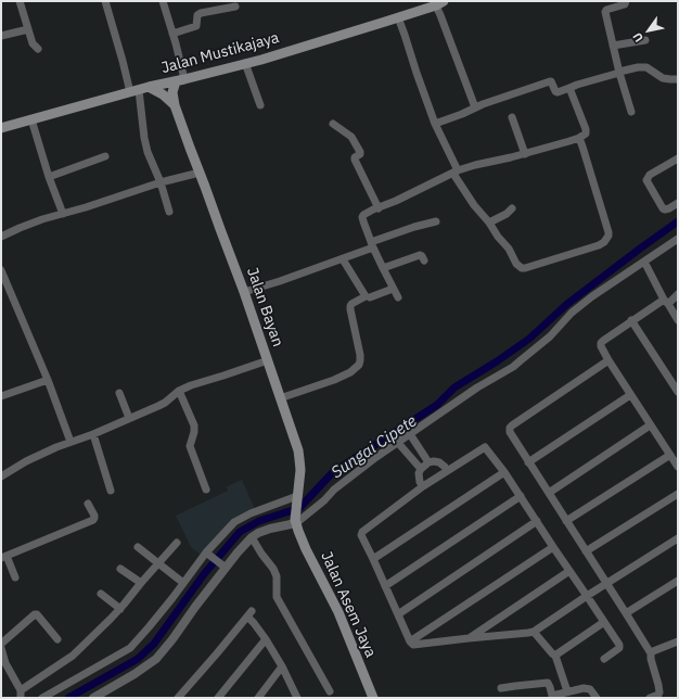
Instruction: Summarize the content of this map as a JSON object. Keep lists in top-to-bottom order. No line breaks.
{"streets":{"main road":["Jalan Mustikajaya","Jalan Bayan","Jalan Asem Jaya"]},"crossings":[["Jalan Mustikajaya","Jalan Bayan"],["Jalan Bayan","Jalan Asem Jaya"]],"water":["Sungai Cipete"],"north":"bottom left"}
